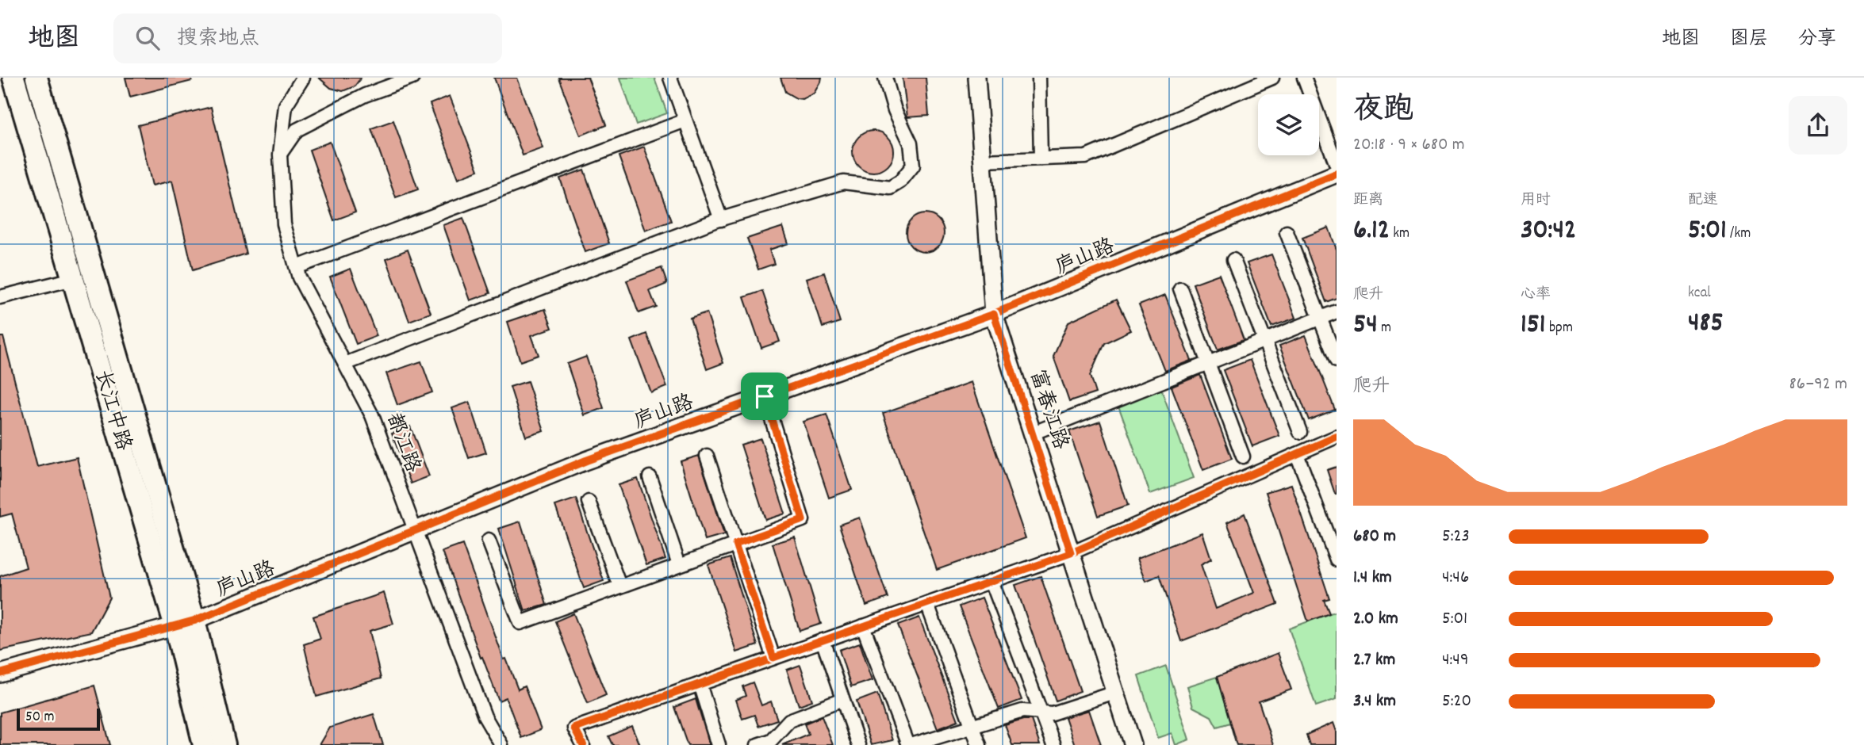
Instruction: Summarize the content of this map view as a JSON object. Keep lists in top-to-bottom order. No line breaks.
{"streets":{"main road":["长江中路"],"street":["庐山路","富春江路","都江路"]},"crossings":[["庐山路","富春江路"],["庐山路","长江中路"],["庐山路","都江路"]],"scale_bar":"50 m","page":{"header":"地图","search":"搜索地点","nav":["地图","图层","分享"],"heading":["夜跑","20:18 · 9 × 680 m"],"stats":[["距离","6.12 km"],["用时","30:42"],["配速","5:01 /km"],["爬升","54 m"],["心率","151 bpm"],["kcal","485"]],"chart":["爬升","86–92 m"],"list":[{"name":"680 m","note":"5:23"},{"name":"1.4 km","note":"4:46"},{"name":"2.0 km","note":"5:01"},{"name":"2.7 km","note":"4:49"},{"name":"3.4 km","note":"5:20"}],"scale":"50 m"}}
